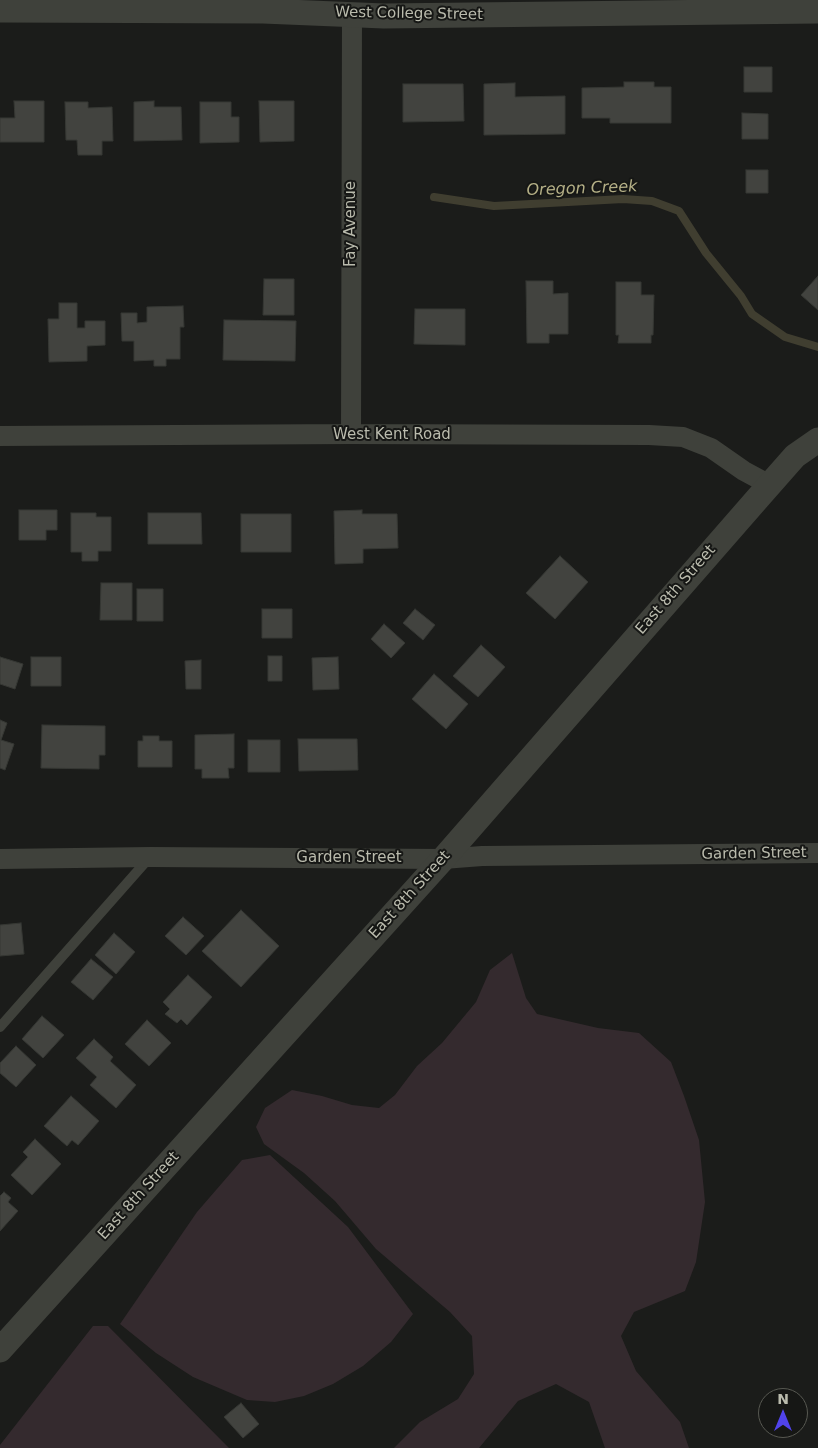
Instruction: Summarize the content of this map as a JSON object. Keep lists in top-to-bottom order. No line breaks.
{"streets":{"street":["West College Street","Fay Avenue","West Kent Road","East 8th Street","Garden Street"]},"crossings":[["West College Street","Fay Avenue"],["Fay Avenue","West Kent Road"],["West Kent Road","East 8th Street"],["East 8th Street","Garden Street"]],"water":["Oregon Creek"],"north":"top"}
